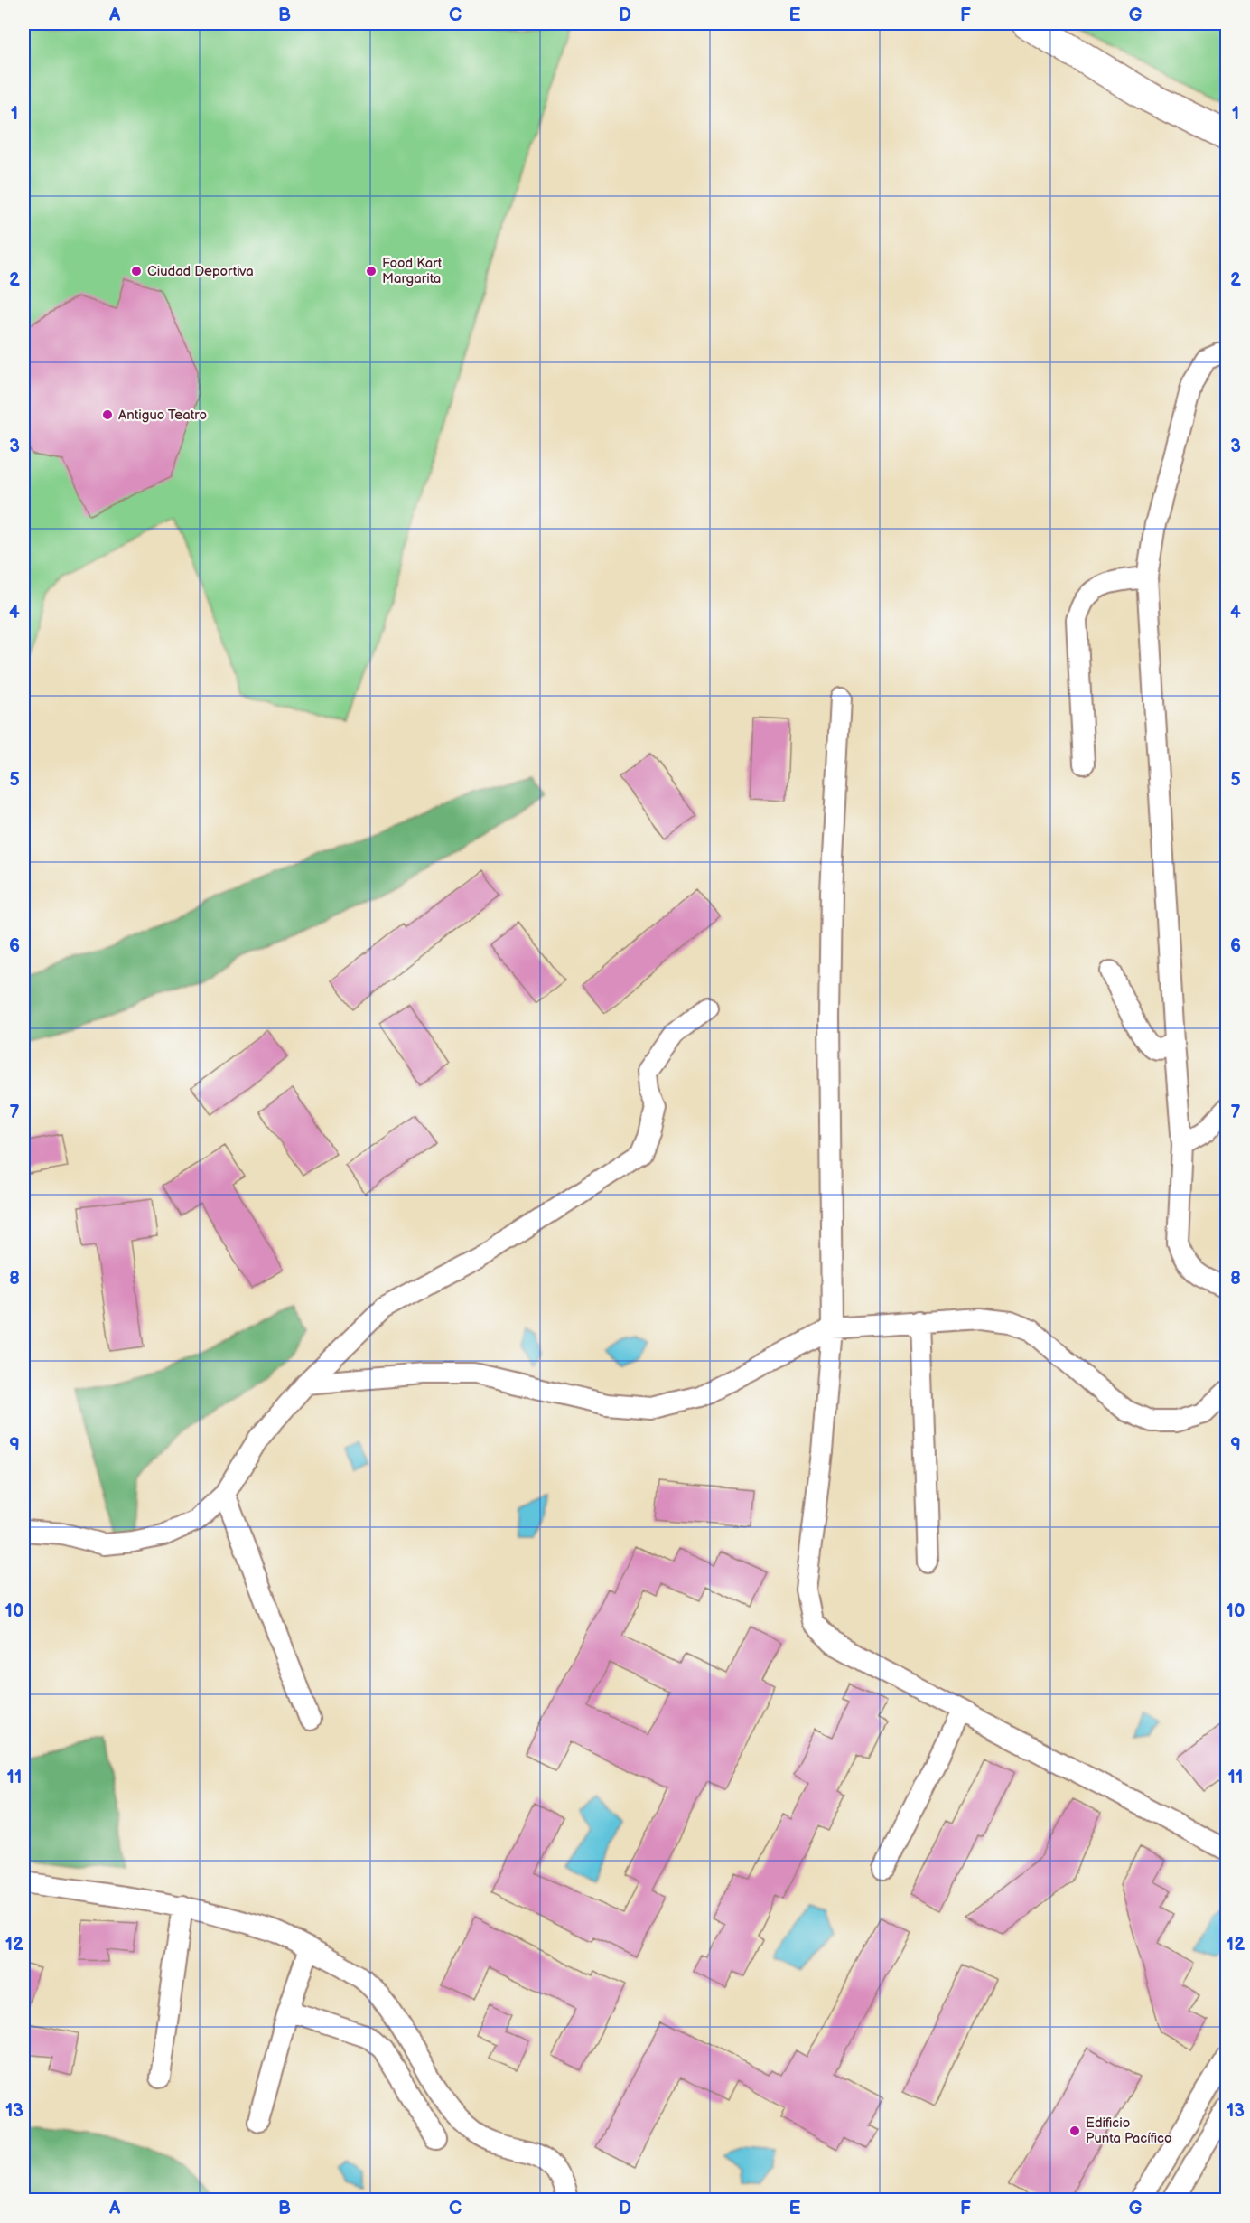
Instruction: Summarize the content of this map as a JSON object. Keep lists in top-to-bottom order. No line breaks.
{"places":["Ciudad Deportiva","Food Kart Margarita","Antiguo Teatro","Edificio Punta Pacífico"],"grid":{"columns":["A","B","C","D","E","F","G"],"rows":["1","2","3","4","5","6","7","8","9","10","11","12","13"]}}
